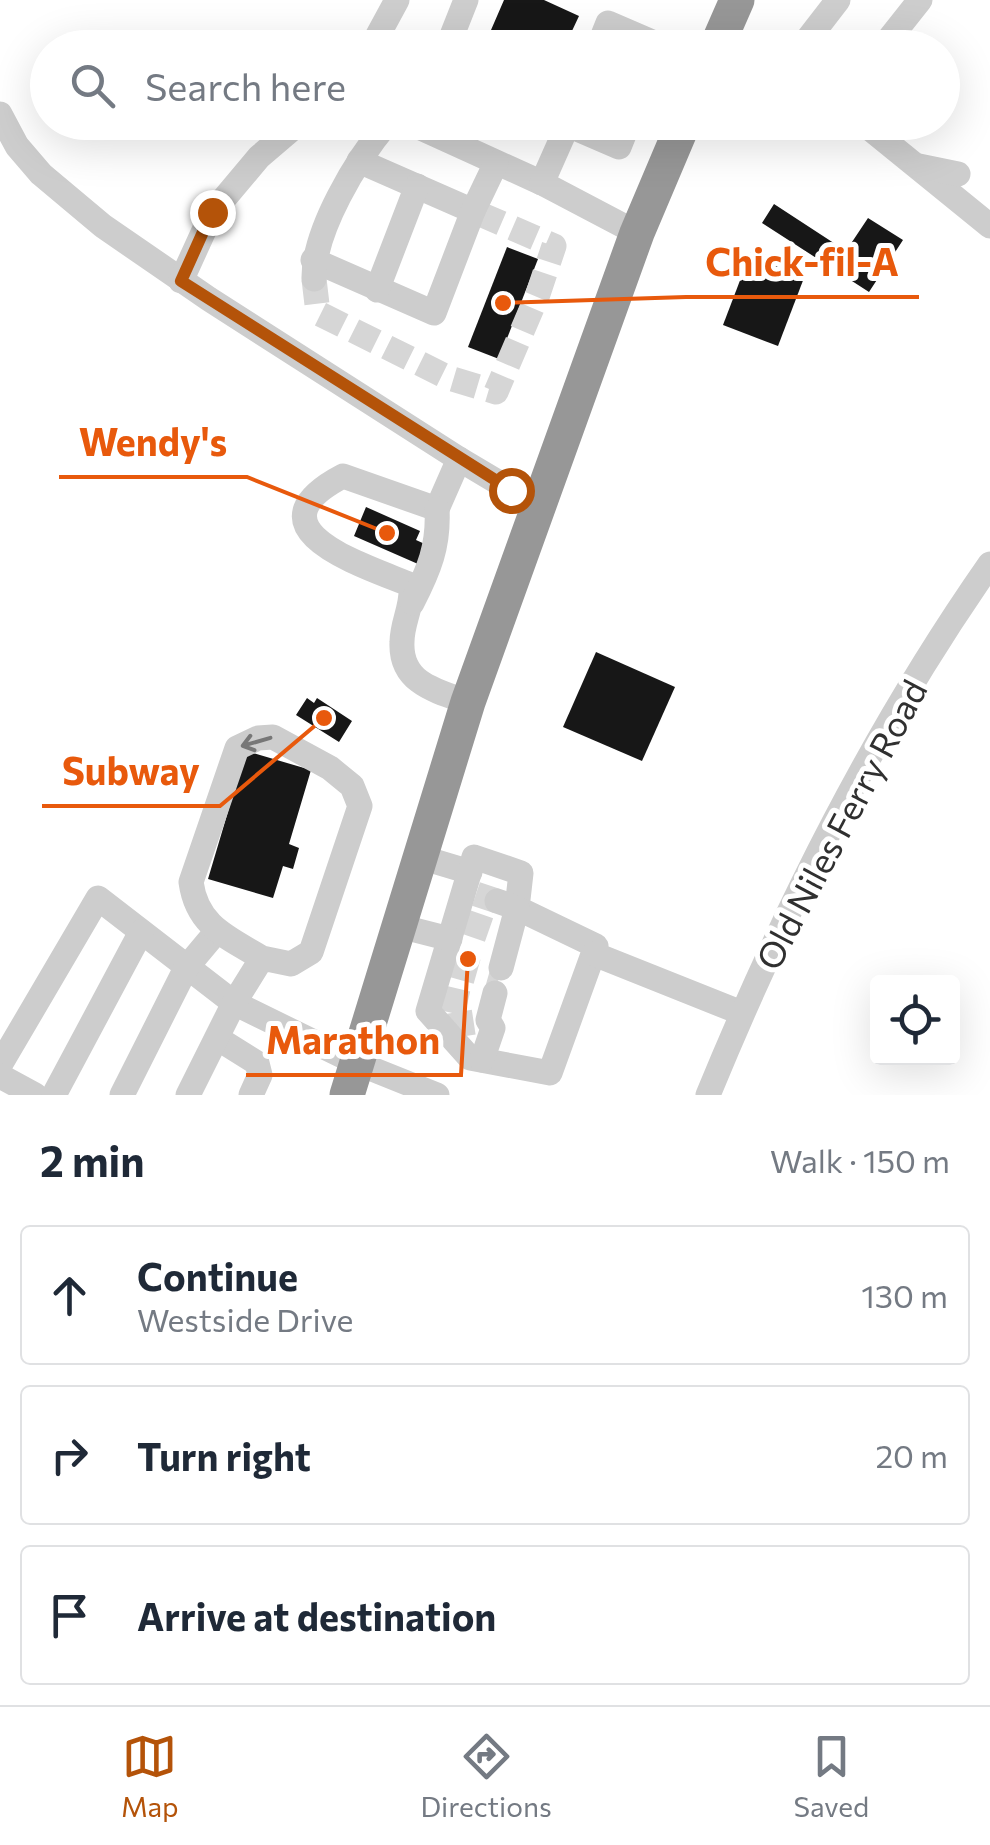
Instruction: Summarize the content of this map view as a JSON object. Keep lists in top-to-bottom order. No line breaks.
{"streets":{"street":["Old Niles Ferry Road"]},"places":["Chick-fil-A","Wendy's","Subway","Marathon"],"page":{"search":"Search here","heading":["2 min","Walk · 150 m"],"list":[["Continue","Westside Drive","130 m"],["Turn right","20 m"],"Arrive at destination"],"nav":["Map","Directions","Saved"]}}
